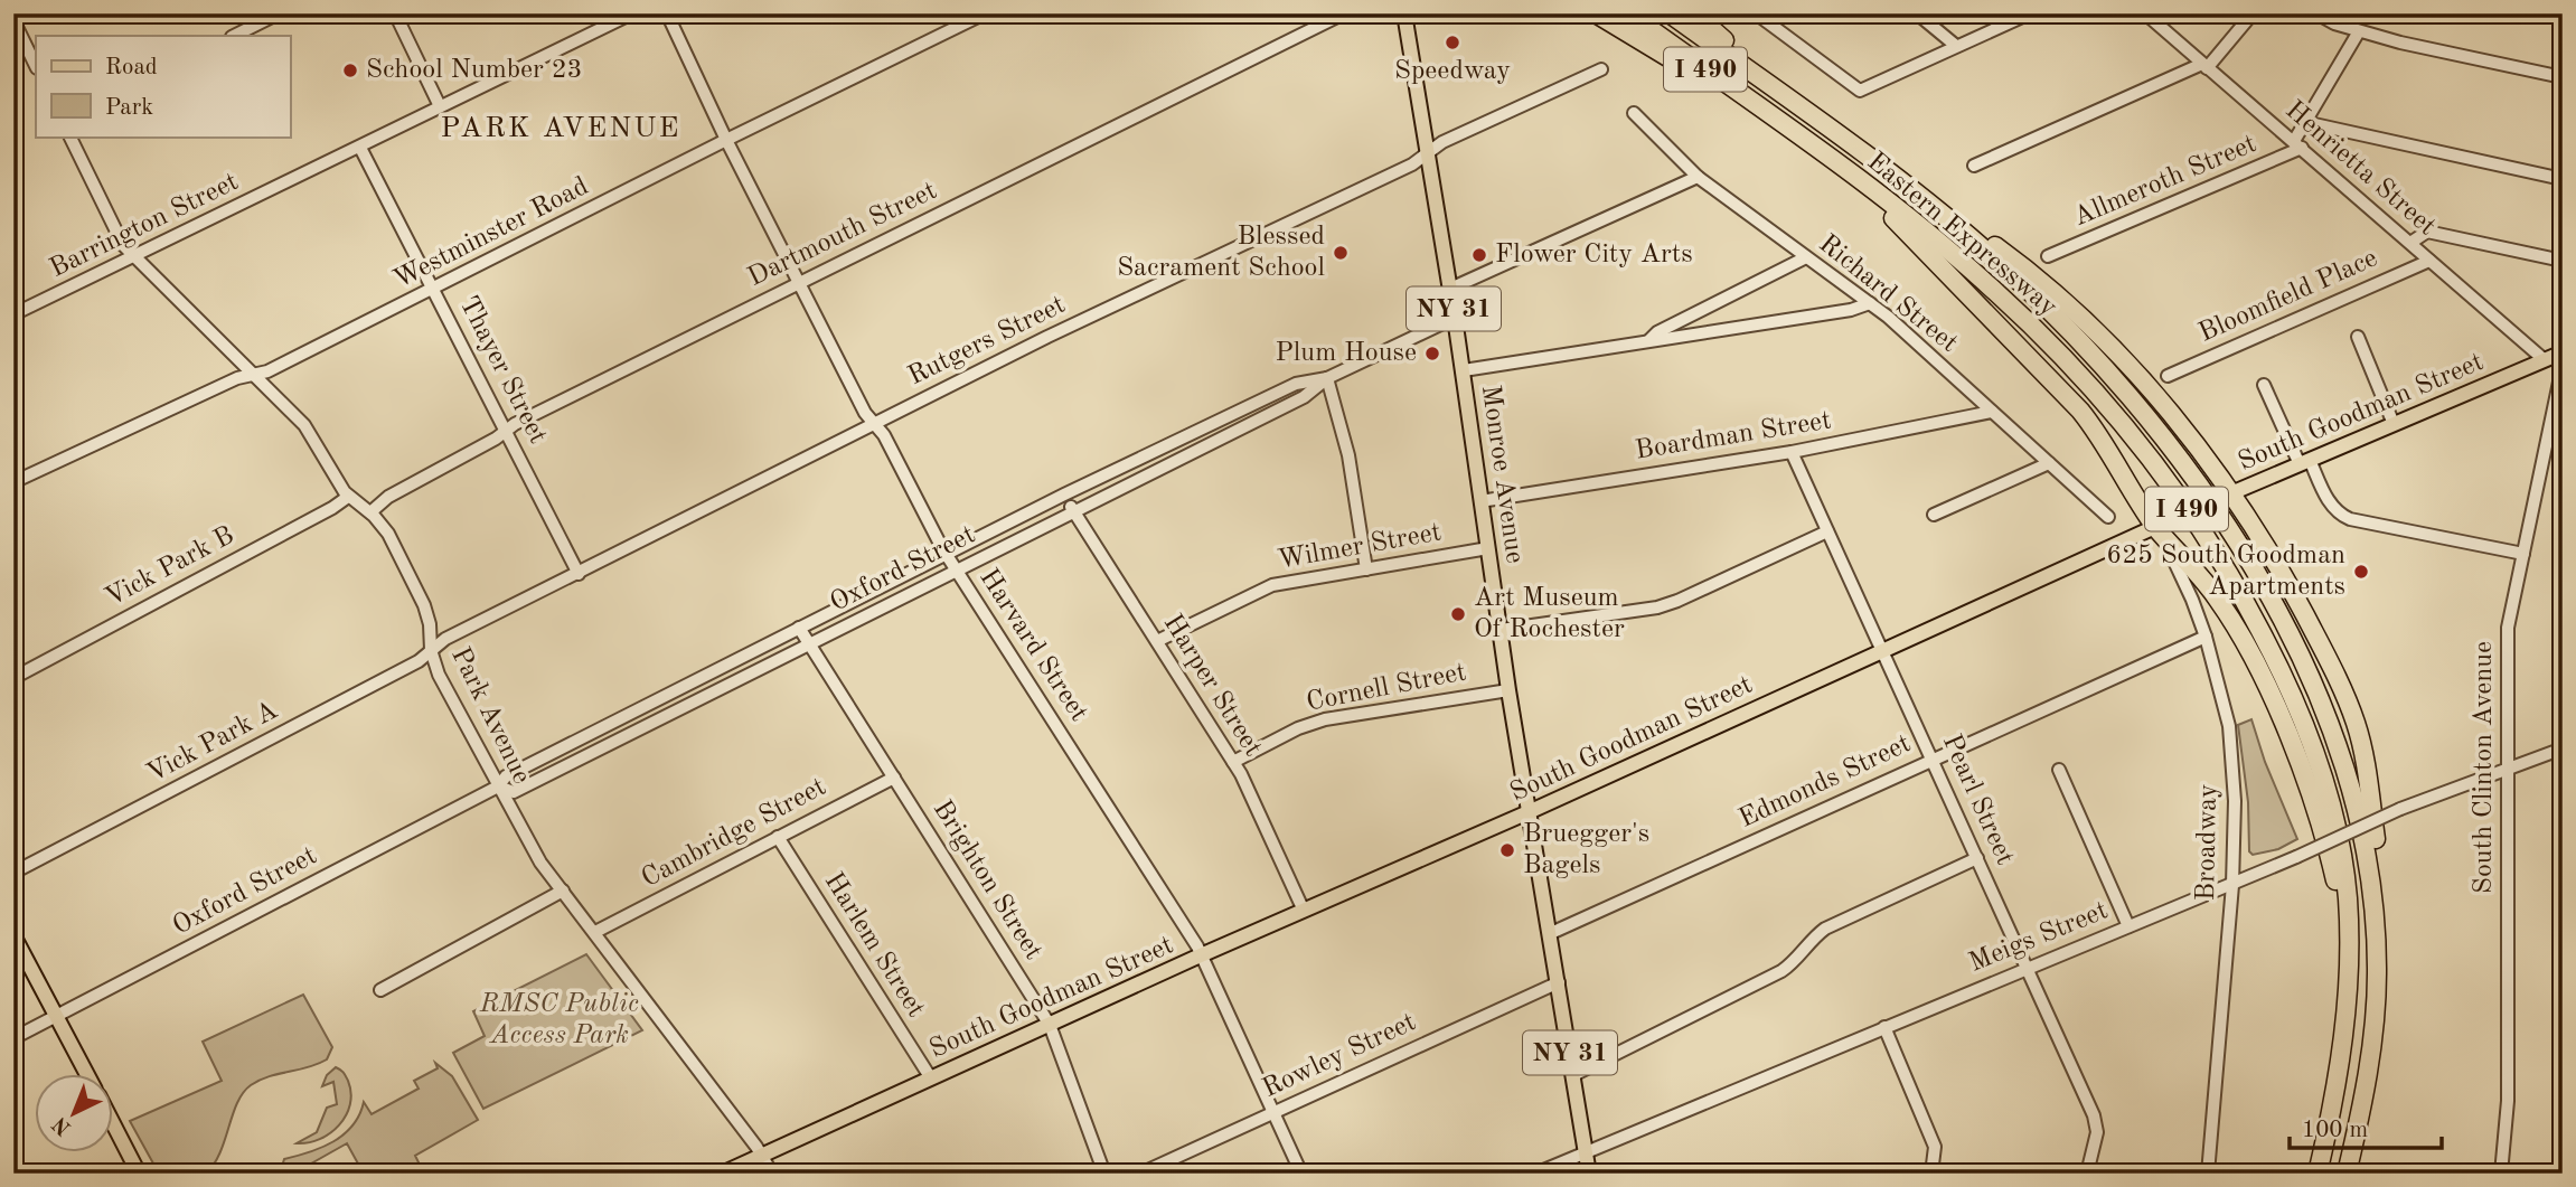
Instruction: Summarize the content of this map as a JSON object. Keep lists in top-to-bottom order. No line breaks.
{"streets":{"highway":["I 490","Eastern Expressway"],"main road":["NY 31","South Goodman Street","Monroe Avenue"],"street":["Henrietta Street","Allmeroth Street","Barrington Street","Westminster Road","Dartmouth Street","Richard Street","Bloomfield Place","Rutgers Street","Thayer Street","Boardman Street","Wilmer Street","Vick Park B","Oxford Street","Harvard Street","Harper Street","Cornell Street","Park Avenue","Vick Park A","South Clinton Avenue","Edmonds Street","Pearl Street","Cambridge Street","Broadway","Brighton Street","Meigs Street","Harlem Street","Rowley Street"]},"crossings":[["Henrietta Street","Allmeroth Street"],["Henrietta Street","Bloomfield Place"],["Henrietta Street","South Goodman Street"],["Barrington Street","Thayer Street"],["Barrington Street","Park Avenue"],["Westminster Road","Thayer Street"],["Westminster Road","Harvard Street"],["Westminster Road","Park Avenue"],["Dartmouth Street","Thayer Street"],["Dartmouth Street","Harvard Street"],["Dartmouth Street","Park Avenue"],["Richard Street","Boardman Street"],["Rutgers Street","Thayer Street"],["Rutgers Street","Monroe Avenue"],["Rutgers Street","Harvard Street"],["Rutgers Street","Park Avenue"],["Rutgers Street","Vick Park A"],["South Goodman Street","Monroe Avenue"],["South Goodman Street","Harvard Street"],["South Goodman Street","Harper Street"],["South Goodman Street","Park Avenue"],["South Goodman Street","Pearl Street"],["South Goodman Street","Broadway"],["South Goodman Street","Brighton Street"],["South Goodman Street","Harlem Street"],["Boardman Street","Monroe Avenue"],["Boardman Street","Pearl Street"],["Monroe Avenue","Wilmer Street"],["Monroe Avenue","Oxford Street"],["Monroe Avenue","Cornell Street"],["Monroe Avenue","Edmonds Street"],["Monroe Avenue","Meigs Street"],["Monroe Avenue","Rowley Street"],["Wilmer Street","Harper Street"],["Vick Park B","Park Avenue"],["Oxford Street","Harvard Street"],["Oxford Street","Harper Street"],["Oxford Street","Park Avenue"],["Oxford Street","Brighton Street"],["Harvard Street","Rowley Street"],["Harper Street","Cornell Street"],["Park Avenue","Vick Park A"],["Park Avenue","Cambridge Street"],["South Clinton Avenue","Meigs Street"],["Edmonds Street","Pearl Street"],["Edmonds Street","Broadway"],["Pearl Street","Meigs Street"],["Cambridge Street","Brighton Street"],["Cambridge Street","Harlem Street"],["Broadway","Meigs Street"]],"districts":["PARK AVENUE"],"parks":["RMSC Public Access Park"],"places":["Speedway","School Number 23","Blessed Sacrament School","Flower City Arts","Plum House","625 South Goodman Apartments","Art Museum Of Rochester","Bruegger's Bagels"],"legend":["Road","Park"],"scale_bar":"100 m","north":"bottom left"}
